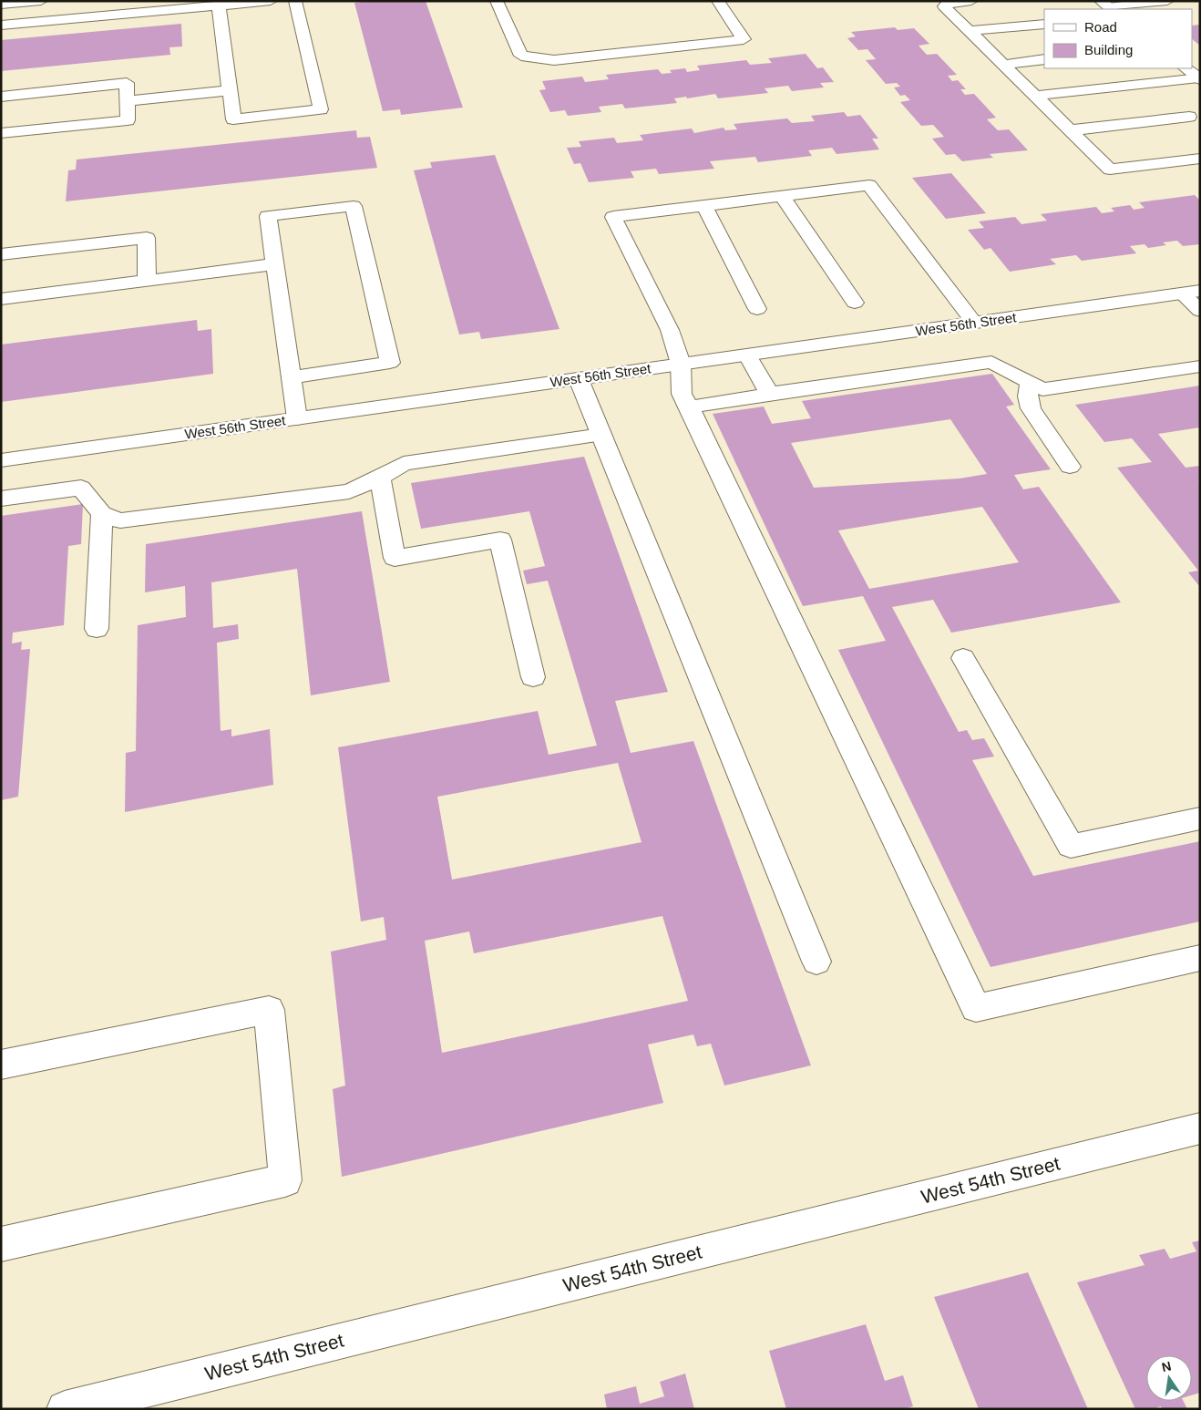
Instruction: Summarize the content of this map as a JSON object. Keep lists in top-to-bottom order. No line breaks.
{"streets":{"street":["West 56th Street","West 54th Street"]},"legend":["Road","Building"],"north":"top"}
